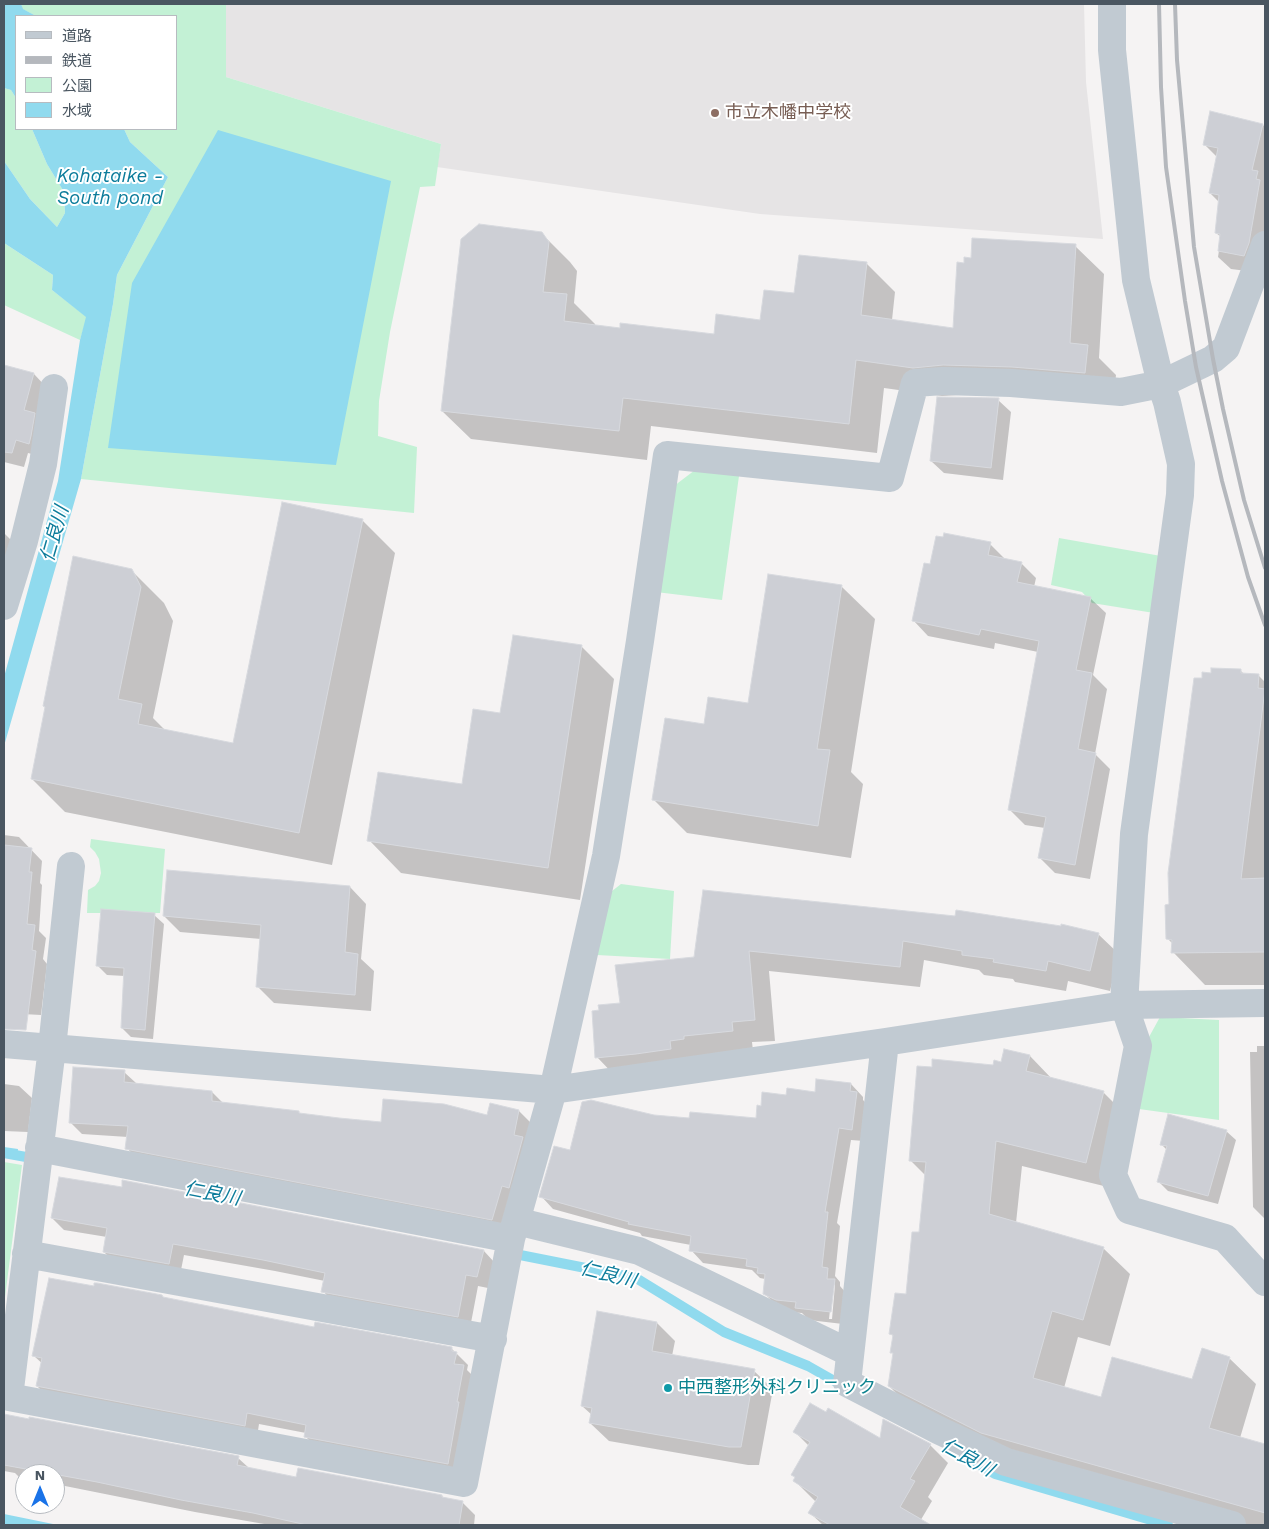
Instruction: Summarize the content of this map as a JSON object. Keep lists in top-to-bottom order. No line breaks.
{"water":["Kohataike - South pond","仁良川"],"places":["市立木幡中学校","中西整形外科クリニック"],"legend":["道路","鉄道","公園","水域"],"north":"top"}
